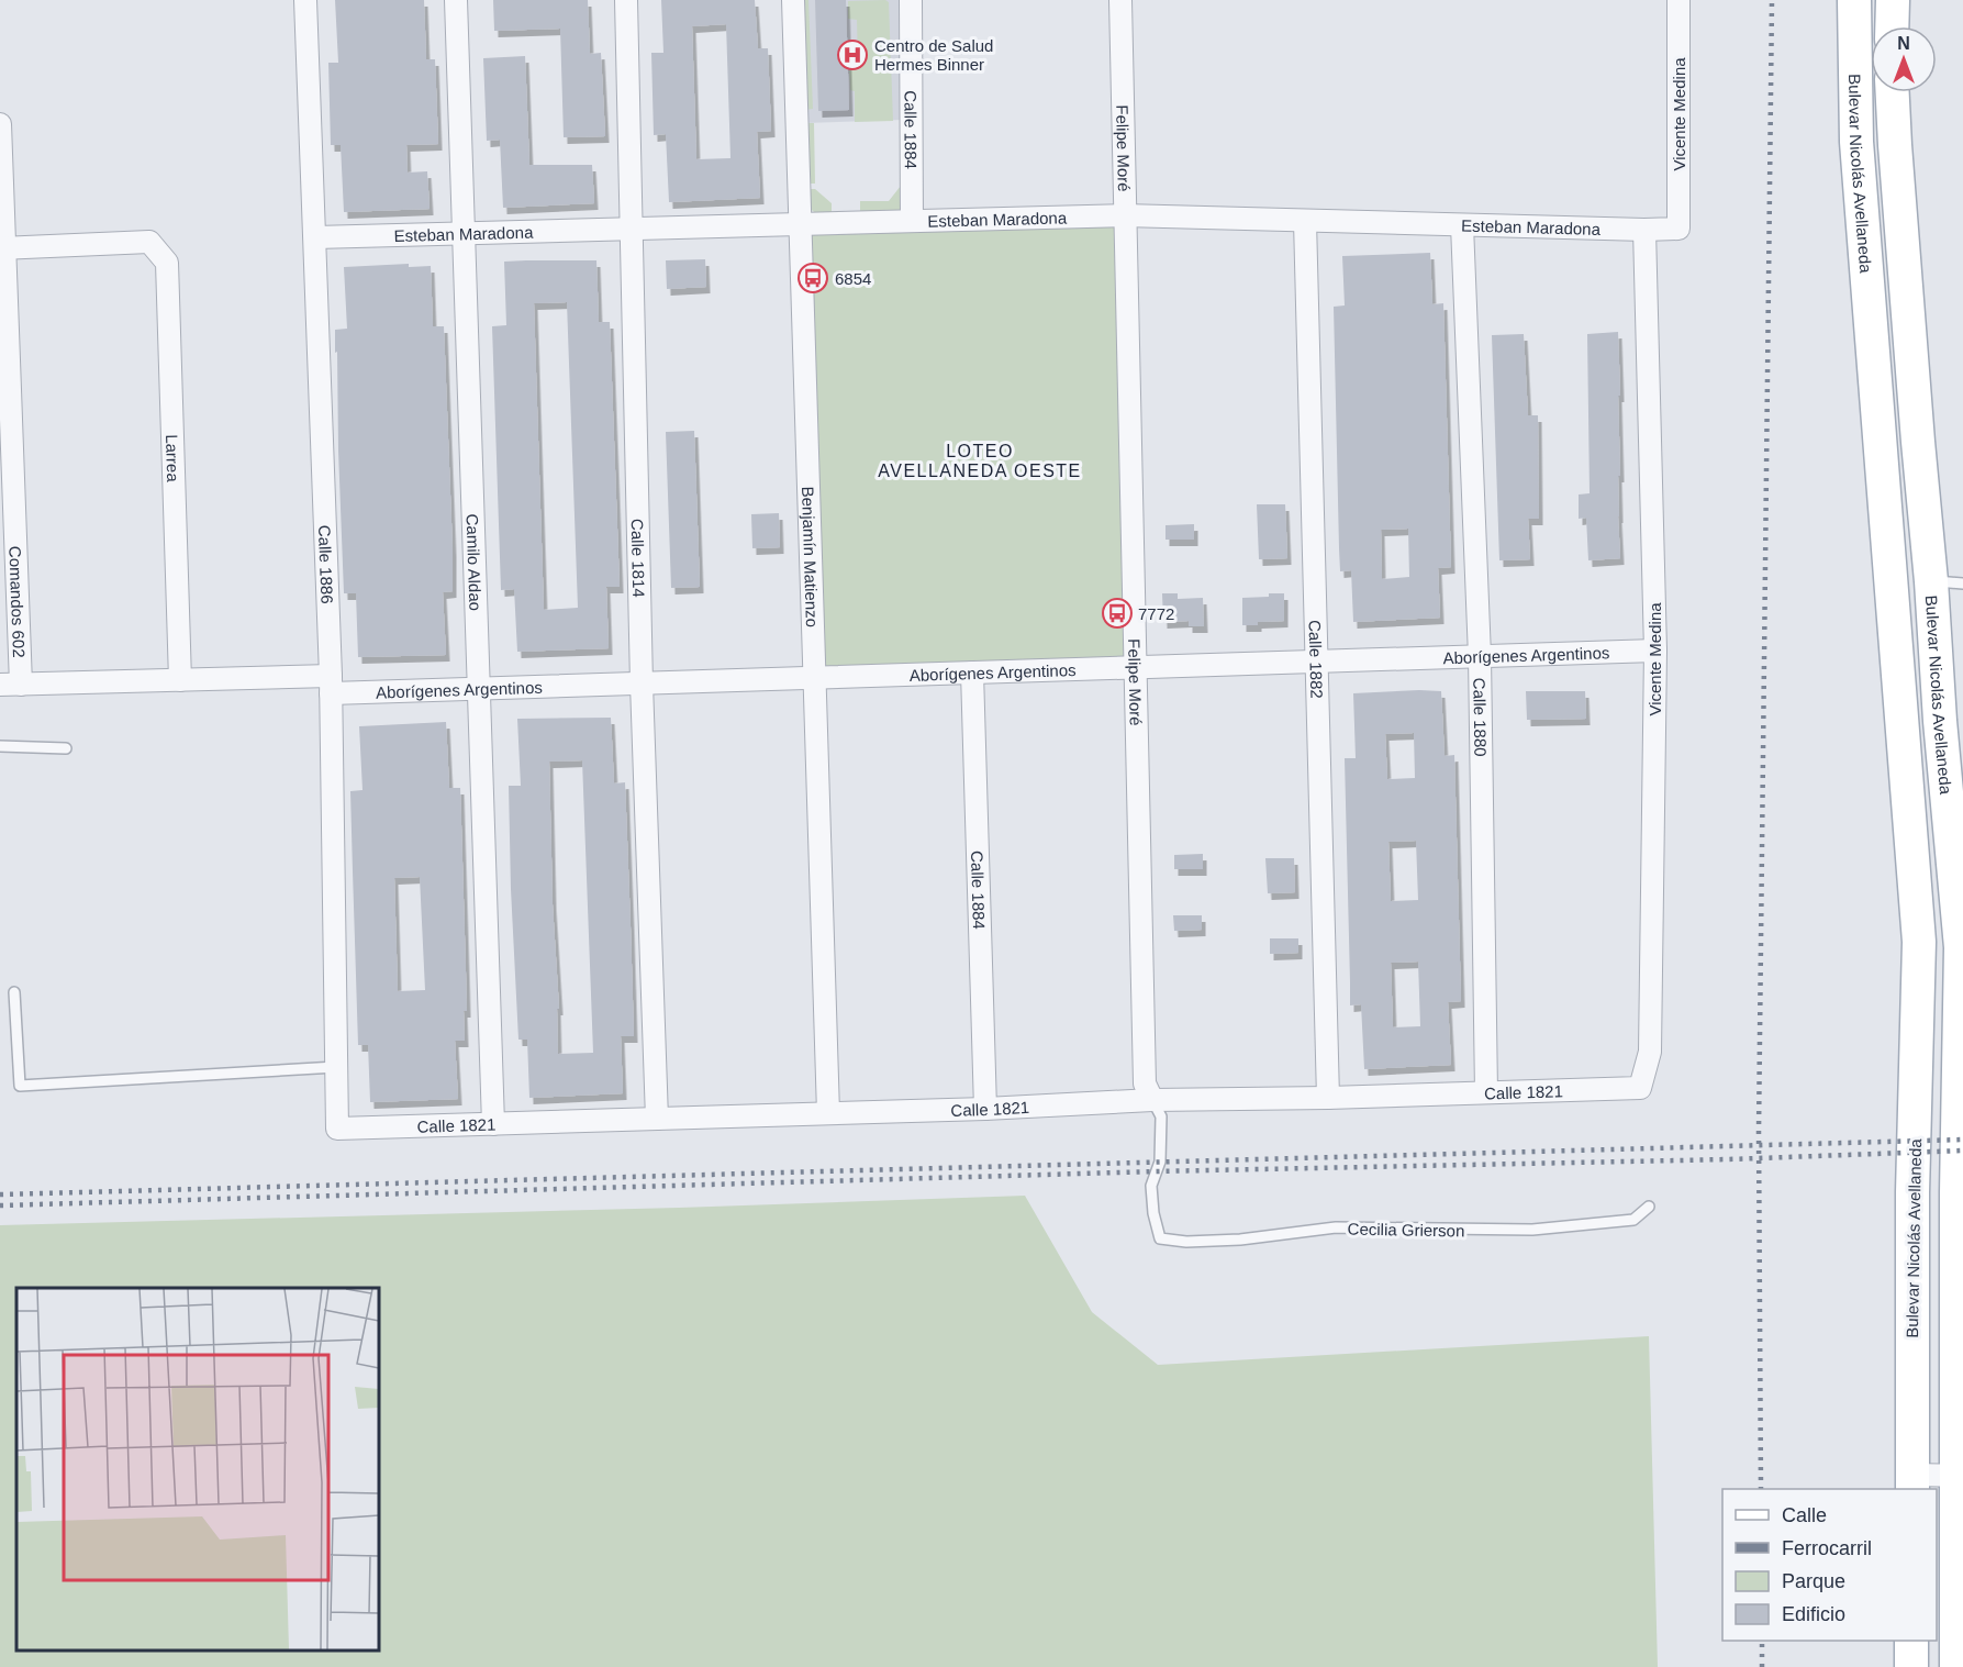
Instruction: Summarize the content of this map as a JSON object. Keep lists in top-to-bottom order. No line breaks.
{"streets":{"main road":["Bulevar Nicolás Avellaneda"],"street":["Vicente Medina","Calle 1884","Felipe Moré","Esteban Maradona","Larrea","Benjamín Matienzo","Calle 1814","Camilo Aldao","Calle 1886","Comandos 602","Aborígenes Argentinos","Calle 1882","Calle 1880","Calle 1821"],"lane":["Cecilia Grierson"]},"crossings":[["Vicente Medina","Esteban Maradona"],["Vicente Medina","Aborígenes Argentinos"],["Vicente Medina","Calle 1821"],["Calle 1884","Esteban Maradona"],["Calle 1884","Aborígenes Argentinos"],["Calle 1884","Calle 1821"],["Felipe Moré","Esteban Maradona"],["Felipe Moré","Aborígenes Argentinos"],["Felipe Moré","Calle 1821"],["Felipe Moré","Cecilia Grierson"],["Esteban Maradona","Benjamín Matienzo"],["Esteban Maradona","Calle 1814"],["Esteban Maradona","Camilo Aldao"],["Esteban Maradona","Calle 1886"],["Esteban Maradona","Calle 1882"],["Esteban Maradona","Calle 1880"],["Larrea","Comandos 602"],["Larrea","Aborígenes Argentinos"],["Benjamín Matienzo","Aborígenes Argentinos"],["Benjamín Matienzo","Calle 1821"],["Calle 1814","Aborígenes Argentinos"],["Calle 1814","Calle 1821"],["Camilo Aldao","Aborígenes Argentinos"],["Camilo Aldao","Calle 1821"],["Calle 1886","Aborígenes Argentinos"],["Calle 1886","Calle 1821"],["Comandos 602","Aborígenes Argentinos"],["Aborígenes Argentinos","Calle 1882"],["Aborígenes Argentinos","Calle 1880"],["Calle 1882","Calle 1821"],["Calle 1880","Calle 1821"]],"districts":["LOTEO AVELLANEDA OESTE"],"places":{"hospital":["Centro de Salud Hermes Binner"],"bus stop":["6854","7772"]},"legend":["Calle","Ferrocarril","Parque","Edificio"],"north":"top"}
